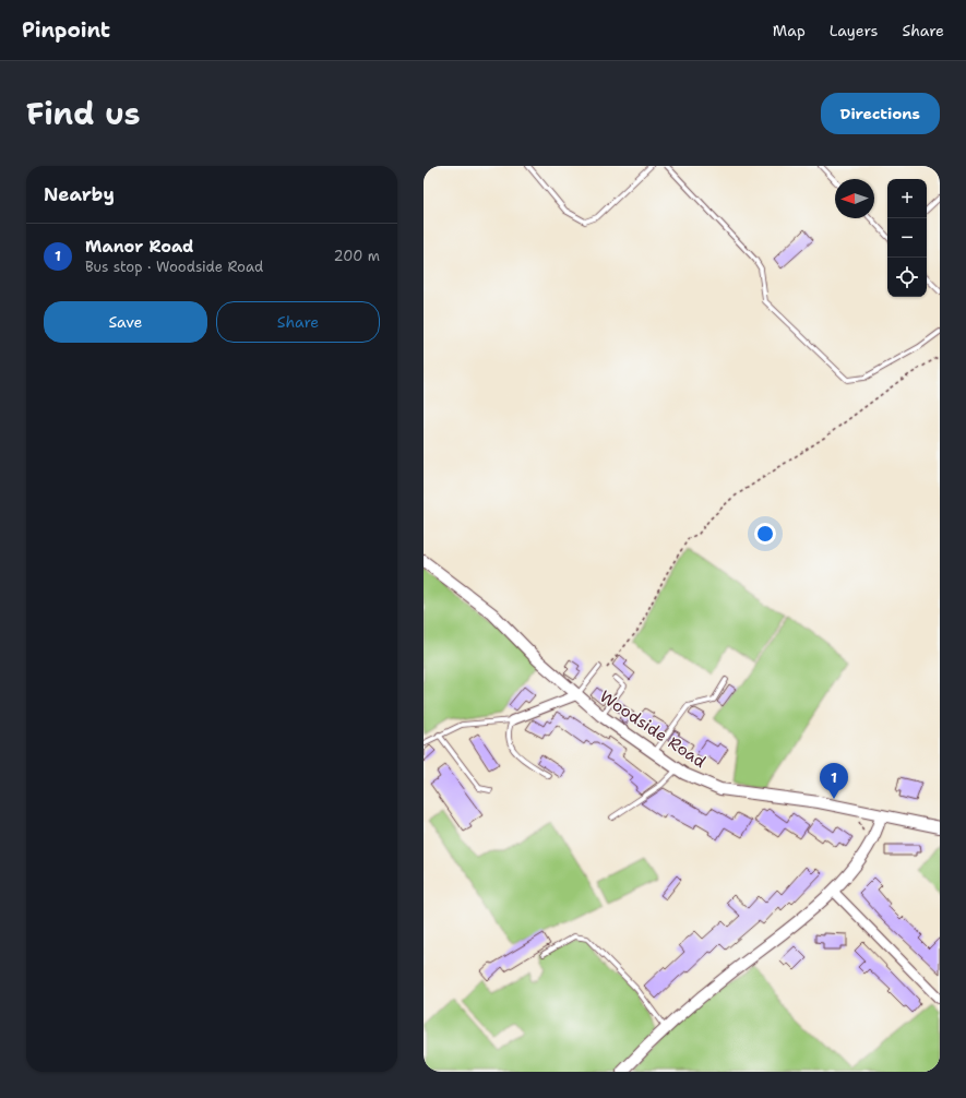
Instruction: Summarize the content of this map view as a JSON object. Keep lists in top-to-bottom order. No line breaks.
{"streets":{"street":["Woodside Road"]},"north":"left","page":{"header":"Pinpoint","nav":["Map","Layers","Share"],"title":"Find us","buttons":["Directions",["Save","Share"]],"heading":"Nearby","map_buttons":["+","−"],"list":[{"mark":"1","name":"Manor Road","note":"Bus stop · Woodside Road","value":"200 m"}],"pins":"1"}}
